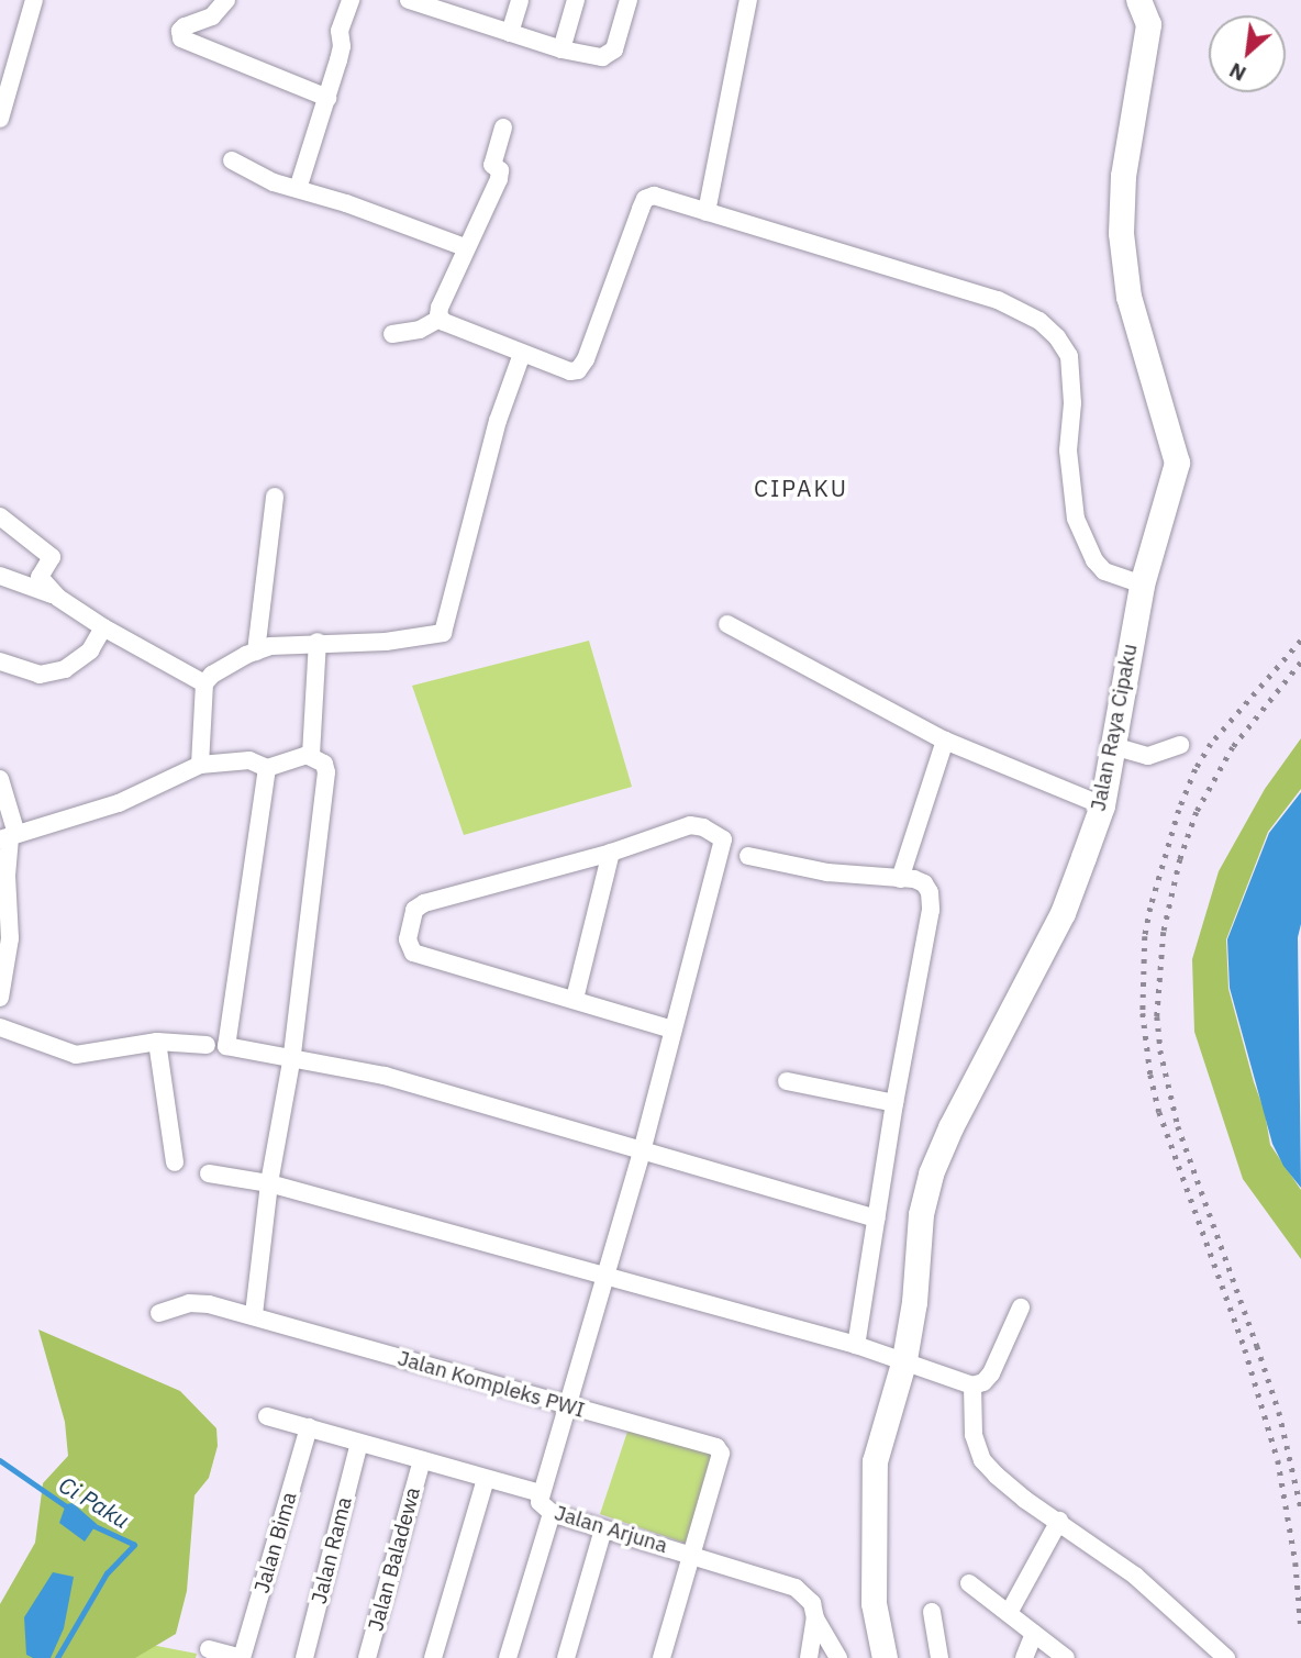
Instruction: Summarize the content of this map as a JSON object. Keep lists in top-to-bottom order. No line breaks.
{"streets":{"street":["Jalan Raya Cipaku","Jalan Kompleks PWI","Jalan Arjuna","Jalan Bima","Jalan Rama","Jalan Baladewa"]},"crossings":[["Jalan Kompleks PWI","Jalan Arjuna"],["Jalan Arjuna","Jalan Bima"],["Jalan Arjuna","Jalan Rama"],["Jalan Arjuna","Jalan Baladewa"]],"districts":["CIPAKU"],"water":["Ci Paku"],"north":"bottom left"}
